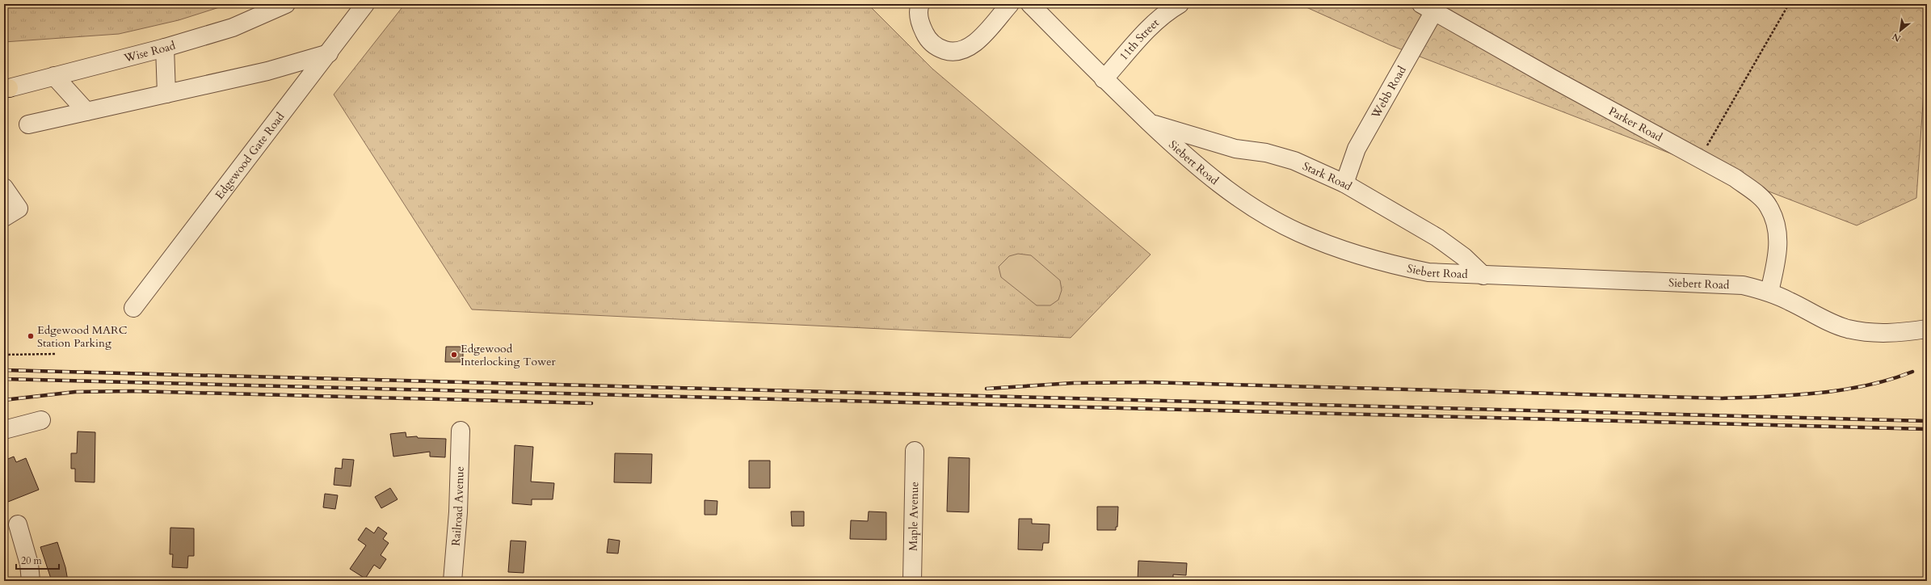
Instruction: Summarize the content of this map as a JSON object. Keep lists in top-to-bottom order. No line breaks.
{"streets":{"street":["11th Street","Wise Road","Webb Road","Parker Road","Edgewood Gate Road","Siebert Road","Stark Road","Railroad Avenue","Maple Avenue"]},"crossings":[["11th Street","Siebert Road"],["Webb Road","Parker Road"],["Webb Road","Stark Road"],["Parker Road","Siebert Road"],["Siebert Road","Stark Road"]],"places":["Edgewood MARC Station Parking","Edgewood Interlocking Tower"],"scale_bar":"20 m","north":"bottom left"}
